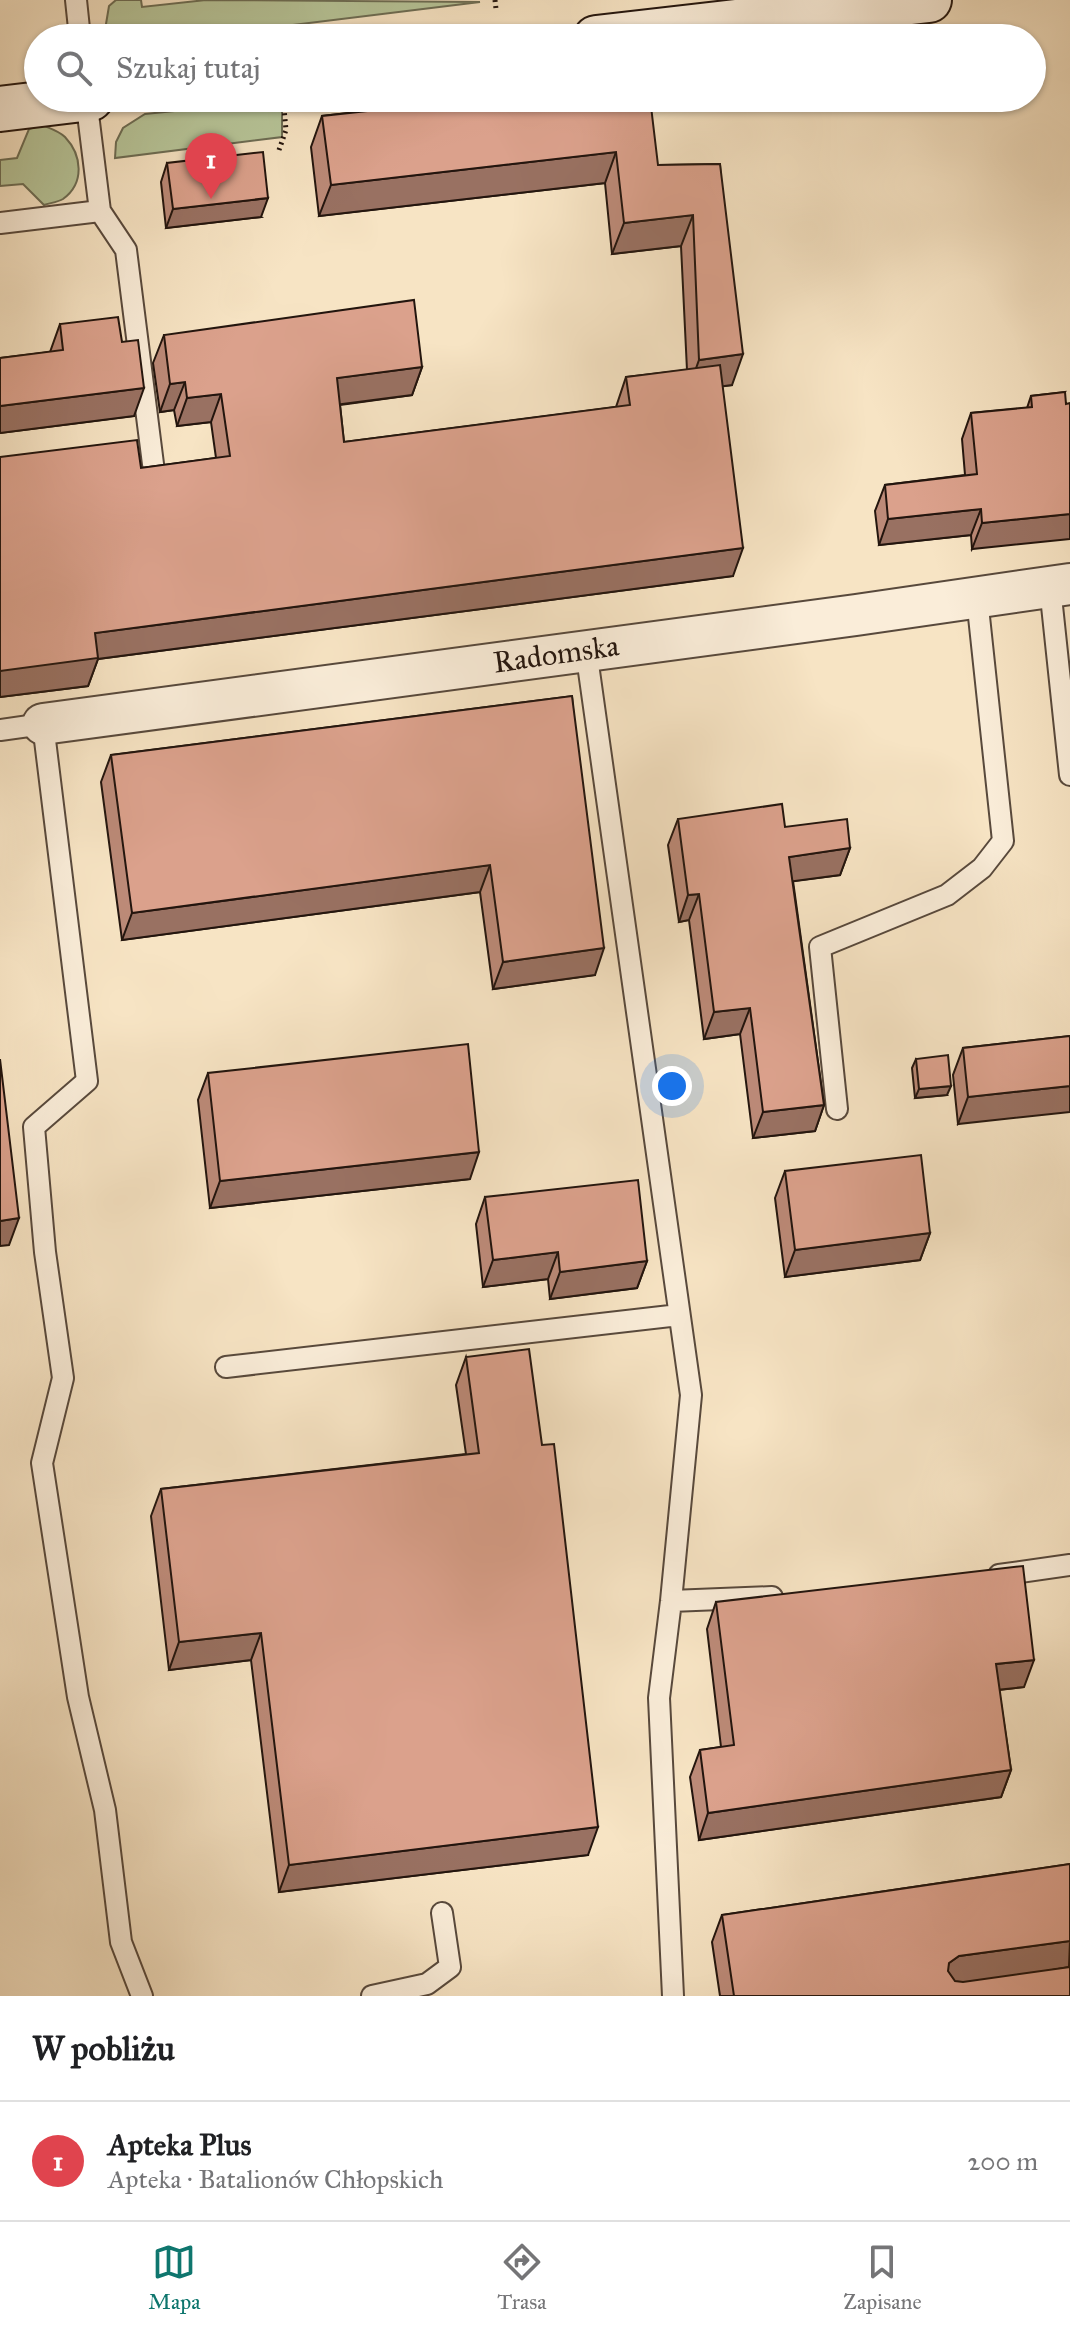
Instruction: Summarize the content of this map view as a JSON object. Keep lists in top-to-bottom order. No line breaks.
{"streets":{"street":["Radomska"]},"page":{"search":"Szukaj tutaj","pins":"1","heading":"W pobliżu","list":[{"mark":"1","name":"Apteka Plus","note":"Apteka · Batalionów Chłopskich","value":"200 m"}],"nav":["Mapa","Trasa","Zapisane"]}}
